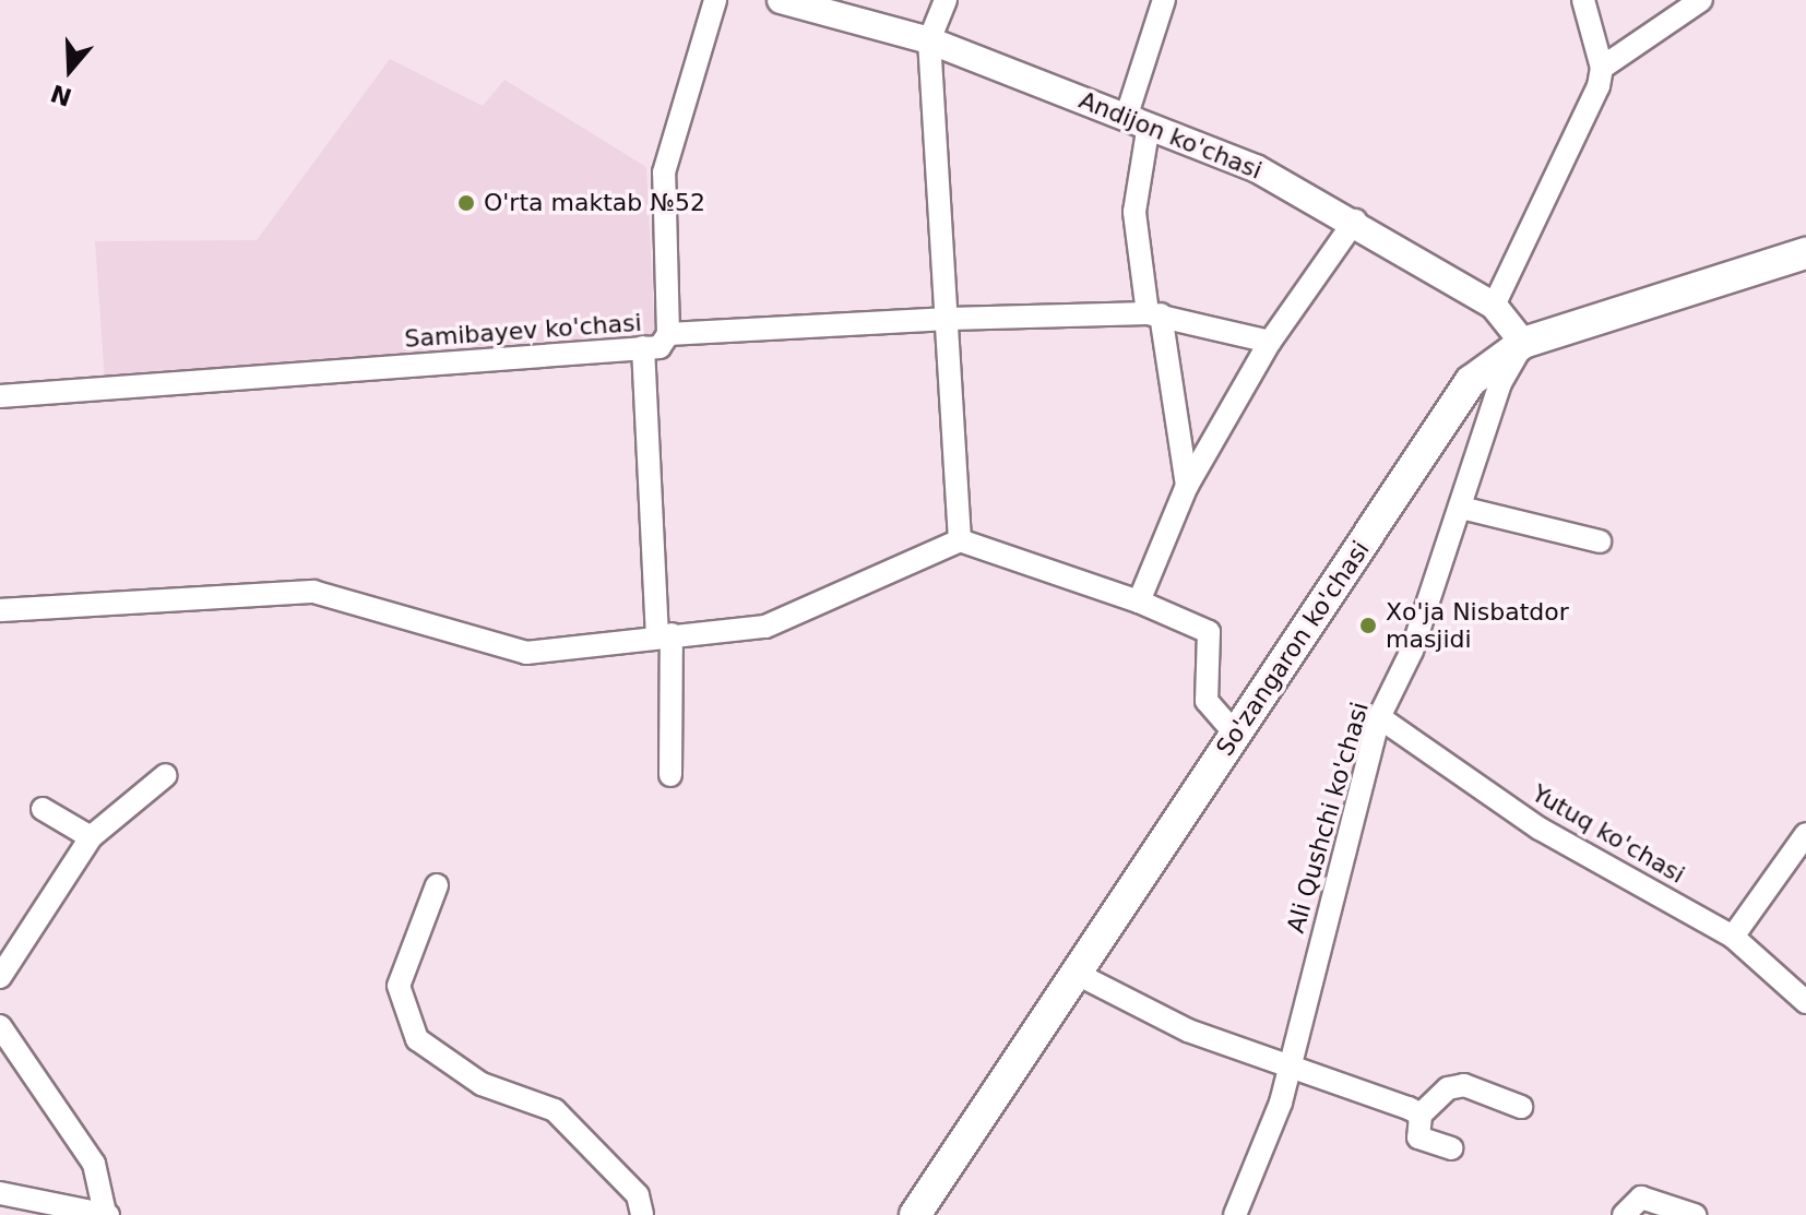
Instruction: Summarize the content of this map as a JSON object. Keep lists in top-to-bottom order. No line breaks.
{"streets":{"main road":["So'zangaron ko'chasi"],"street":["Andijon ko'chasi","Samibayev ko'chasi","Ali Qushchi ko'chasi","Yutuq ko'chasi"]},"crossings":[["Andijon ko'chasi","So'zangaron ko'chasi"],["Andijon ko'chasi","Ali Qushchi ko'chasi"],["So'zangaron ko'chasi","Ali Qushchi ko'chasi"],["Ali Qushchi ko'chasi","Yutuq ko'chasi"]],"places":["O'rta maktab №52","Xo'ja Nisbatdor masjidi"],"north":"bottom"}
